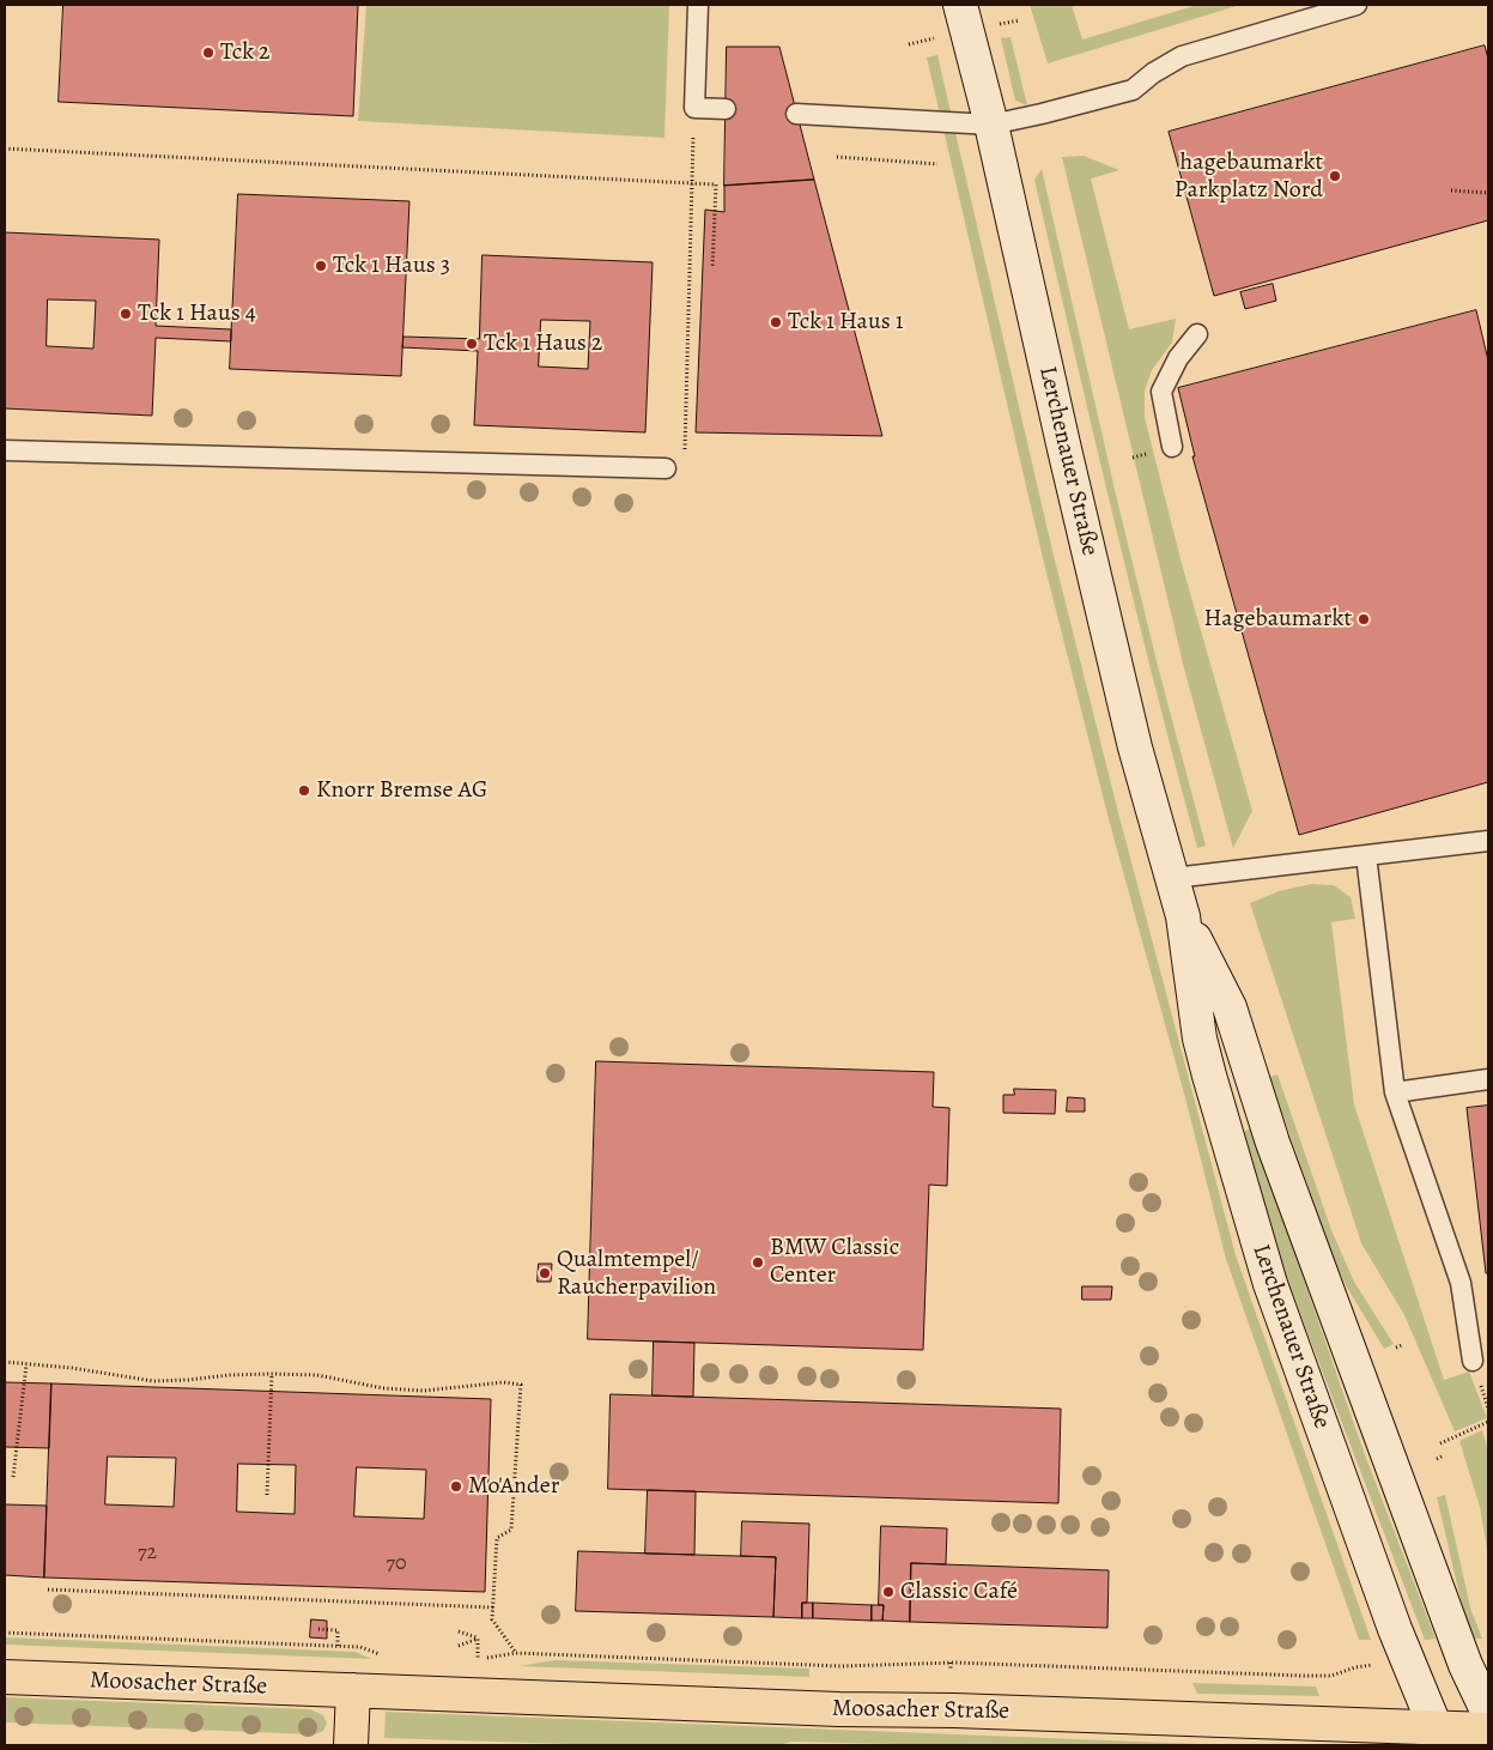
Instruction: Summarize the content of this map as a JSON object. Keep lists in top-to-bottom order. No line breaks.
{"streets":{"main road":["Lerchenauer Straße","Moosacher Straße"]},"crossings":[["Lerchenauer Straße","Moosacher Straße"]],"places":["Tck 2","hagebaumarkt Parkplatz Nord","Tck 1 Haus 3","Tck 1 Haus 4","Tck 1 Haus 1","Tck 1 Haus 2","Hagebaumarkt","Knorr Bremse AG","BMW Classic Center","Qualmtempel/ Raucherpavilion","Mo'Ander","Classic Café"],"house_numbers":["72","70"]}
